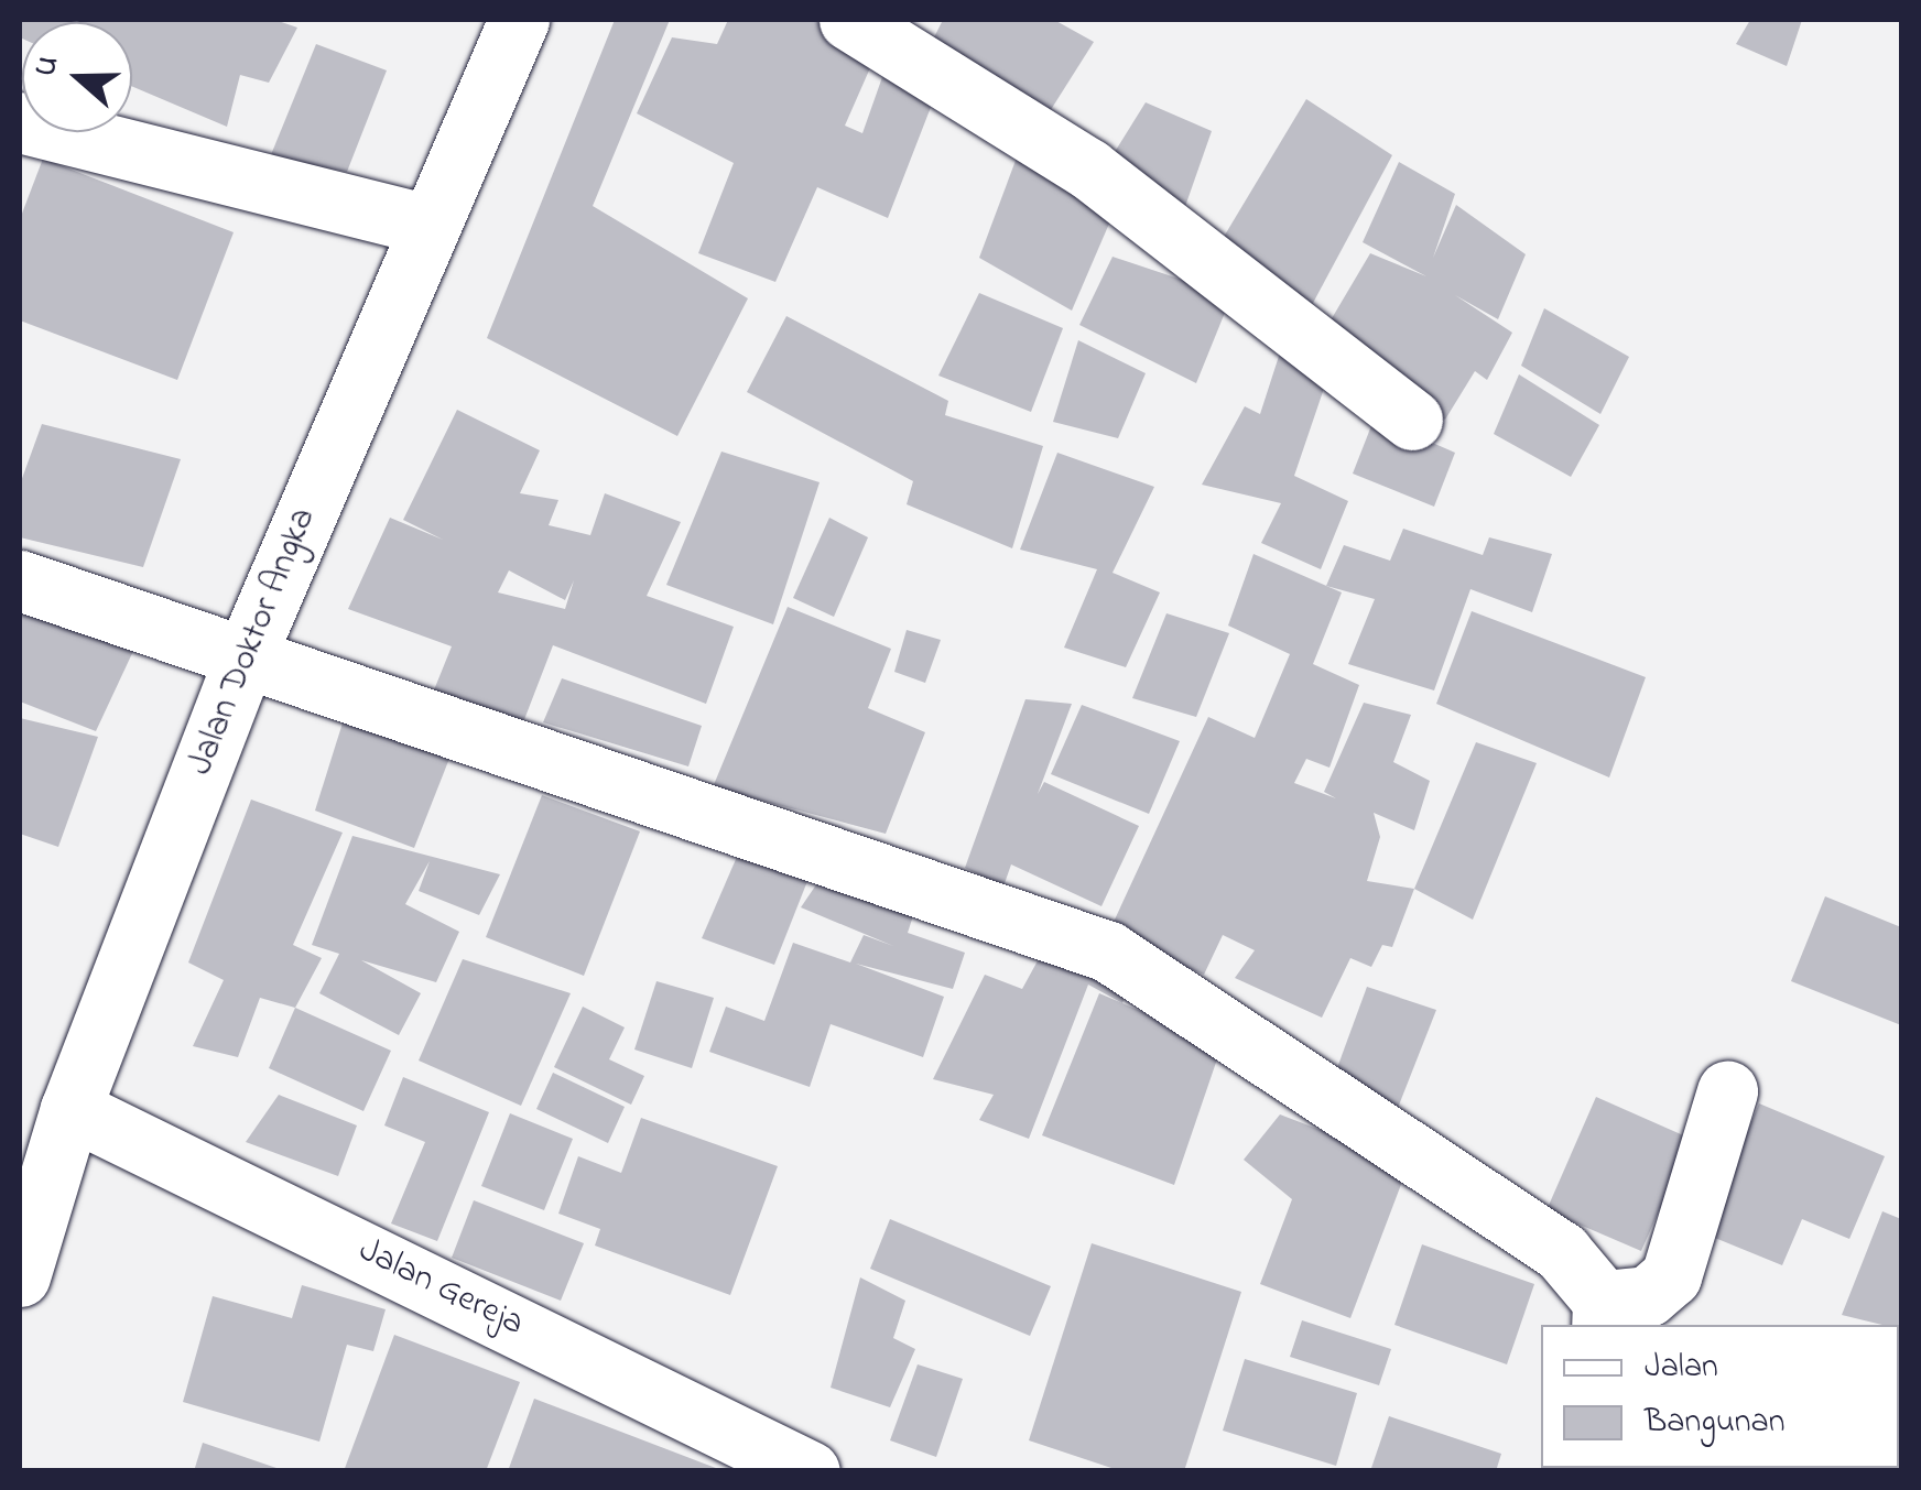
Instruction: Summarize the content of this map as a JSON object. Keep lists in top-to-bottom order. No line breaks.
{"streets":{"street":["Jalan Doktor Angka","Jalan Gereja"]},"crossings":[["Jalan Doktor Angka","Jalan Gereja"]],"legend":["Jalan","Bangunan"],"north":"left"}
